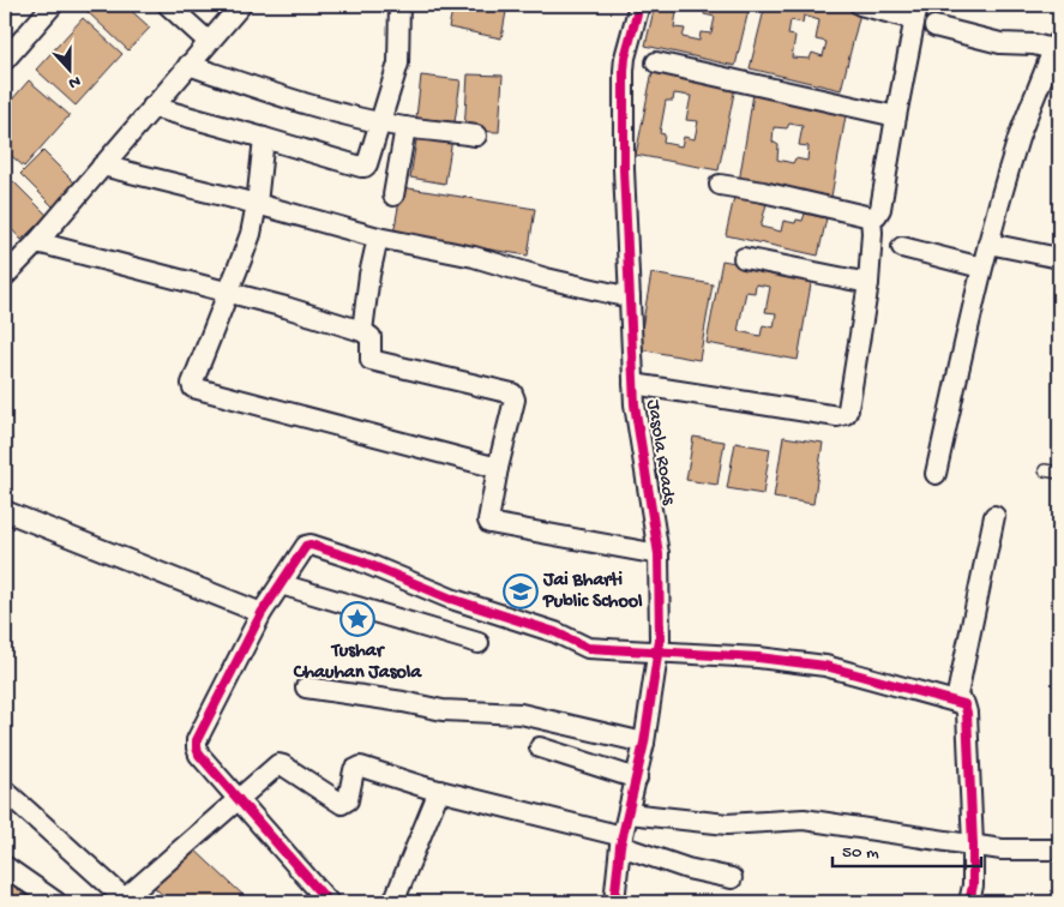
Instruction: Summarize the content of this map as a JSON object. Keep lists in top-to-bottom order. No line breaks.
{"streets":{"street":["Jasola Roads"]},"places":{"school or university":["Jai Bharti Public School"],"place":["Tushar Chauhan Jasola"]},"scale_bar":"50 m","north":"bottom"}
